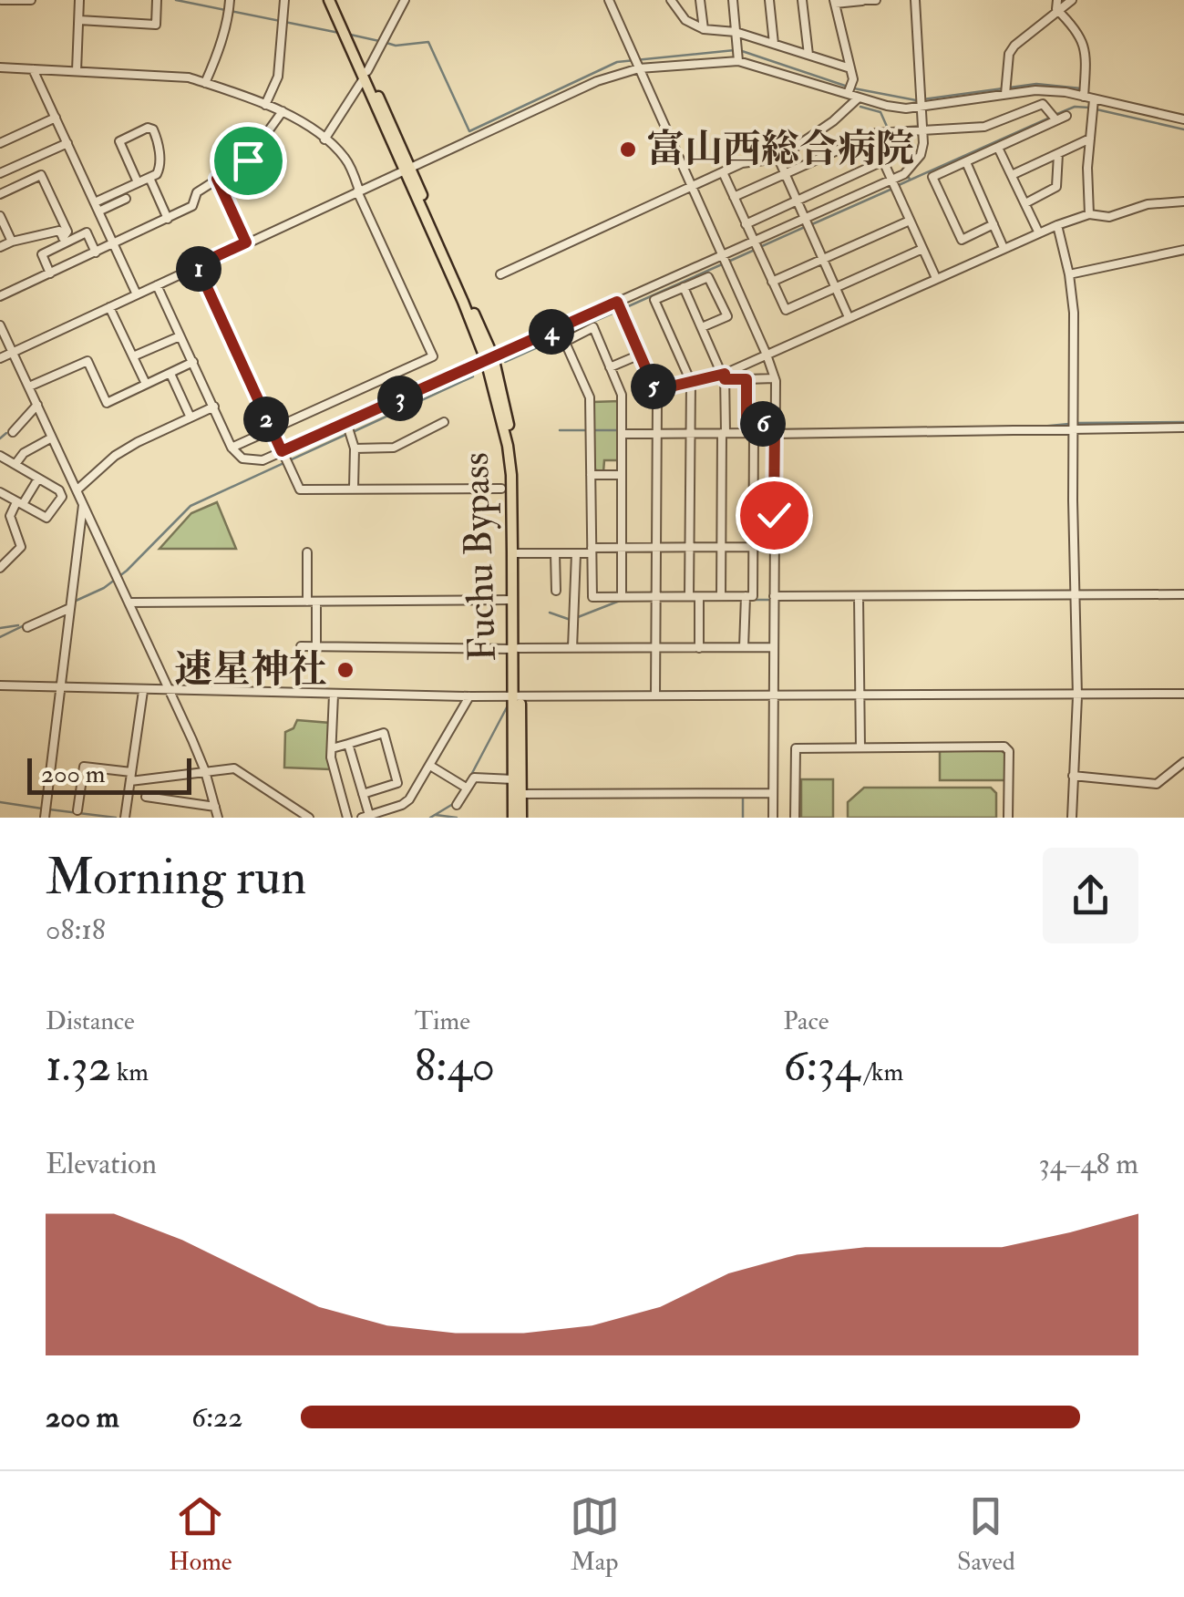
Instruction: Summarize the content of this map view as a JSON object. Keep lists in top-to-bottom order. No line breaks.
{"streets":{"highway":["Fuchu Bypass"]},"places":["富山西総合病院","速星神社"],"scale_bar":"200 m","page":{"pins":["1","4","5","3","2","6"],"scale":"200 m","heading":["Morning run","08:18"],"stats":[["Distance","1.32 km"],["Time","8:40"],["Pace","6:34 /km"]],"chart":["Elevation","34–48 m"],"list":[{"name":"200 m","note":"6:22"}],"tabs":["Home","Map","Saved"]}}
